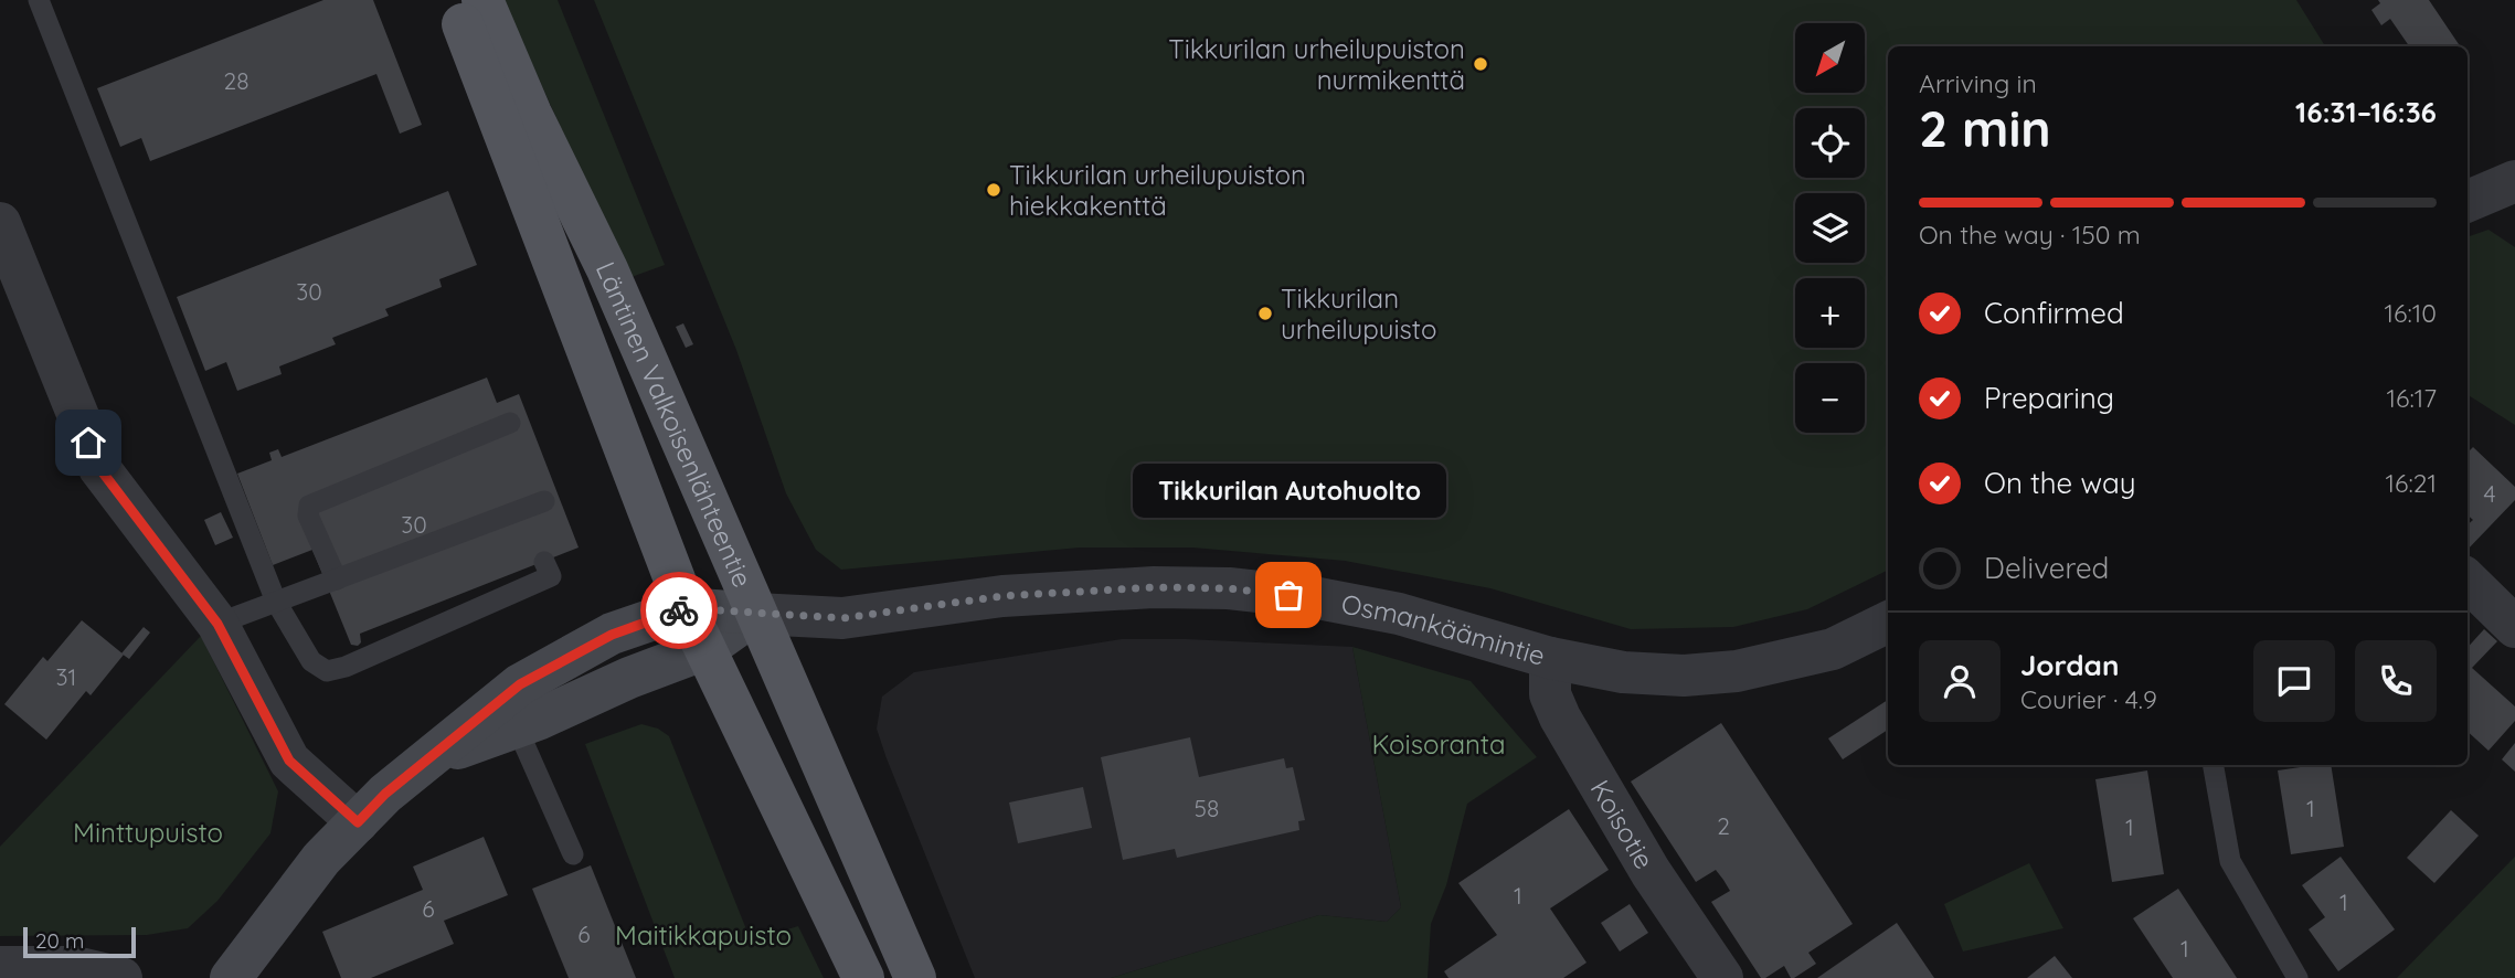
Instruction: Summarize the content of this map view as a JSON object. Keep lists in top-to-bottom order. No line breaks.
{"streets":{"main road":["Läntinen Valkoisenlähteentie"],"street":["Osmankäämintie","Koisotie"]},"crossings":[["Läntinen Valkoisenlähteentie","Osmankäämintie"],["Osmankäämintie","Koisotie"]],"parks":["Koisoranta","Minttupuisto","Maitikkapuisto"],"places":["Tikkurilan urheilupuiston nurmikenttä","Tikkurilan urheilupuiston hiekkakenttä","Tikkurilan urheilupuisto","Tikkurilan Autohuolto"],"house_numbers":["28","30","4","30","31","58","1","2","1","1","1","6","6","1"],"scale_bar":"20 m","north":"bottom left","page":{"map_buttons":["+","−"],"heading":["2 min","Arriving in","16:31–16:36"],"panel":["Jordan","Courier · 4.9"],"bar":"On the way · 150 m","list":[["Confirmed","16:10"],["Preparing","16:17"],["On the way","16:21"],"Delivered"],"bubble":"Tikkurilan Autohuolto","scale":"20 m"}}
